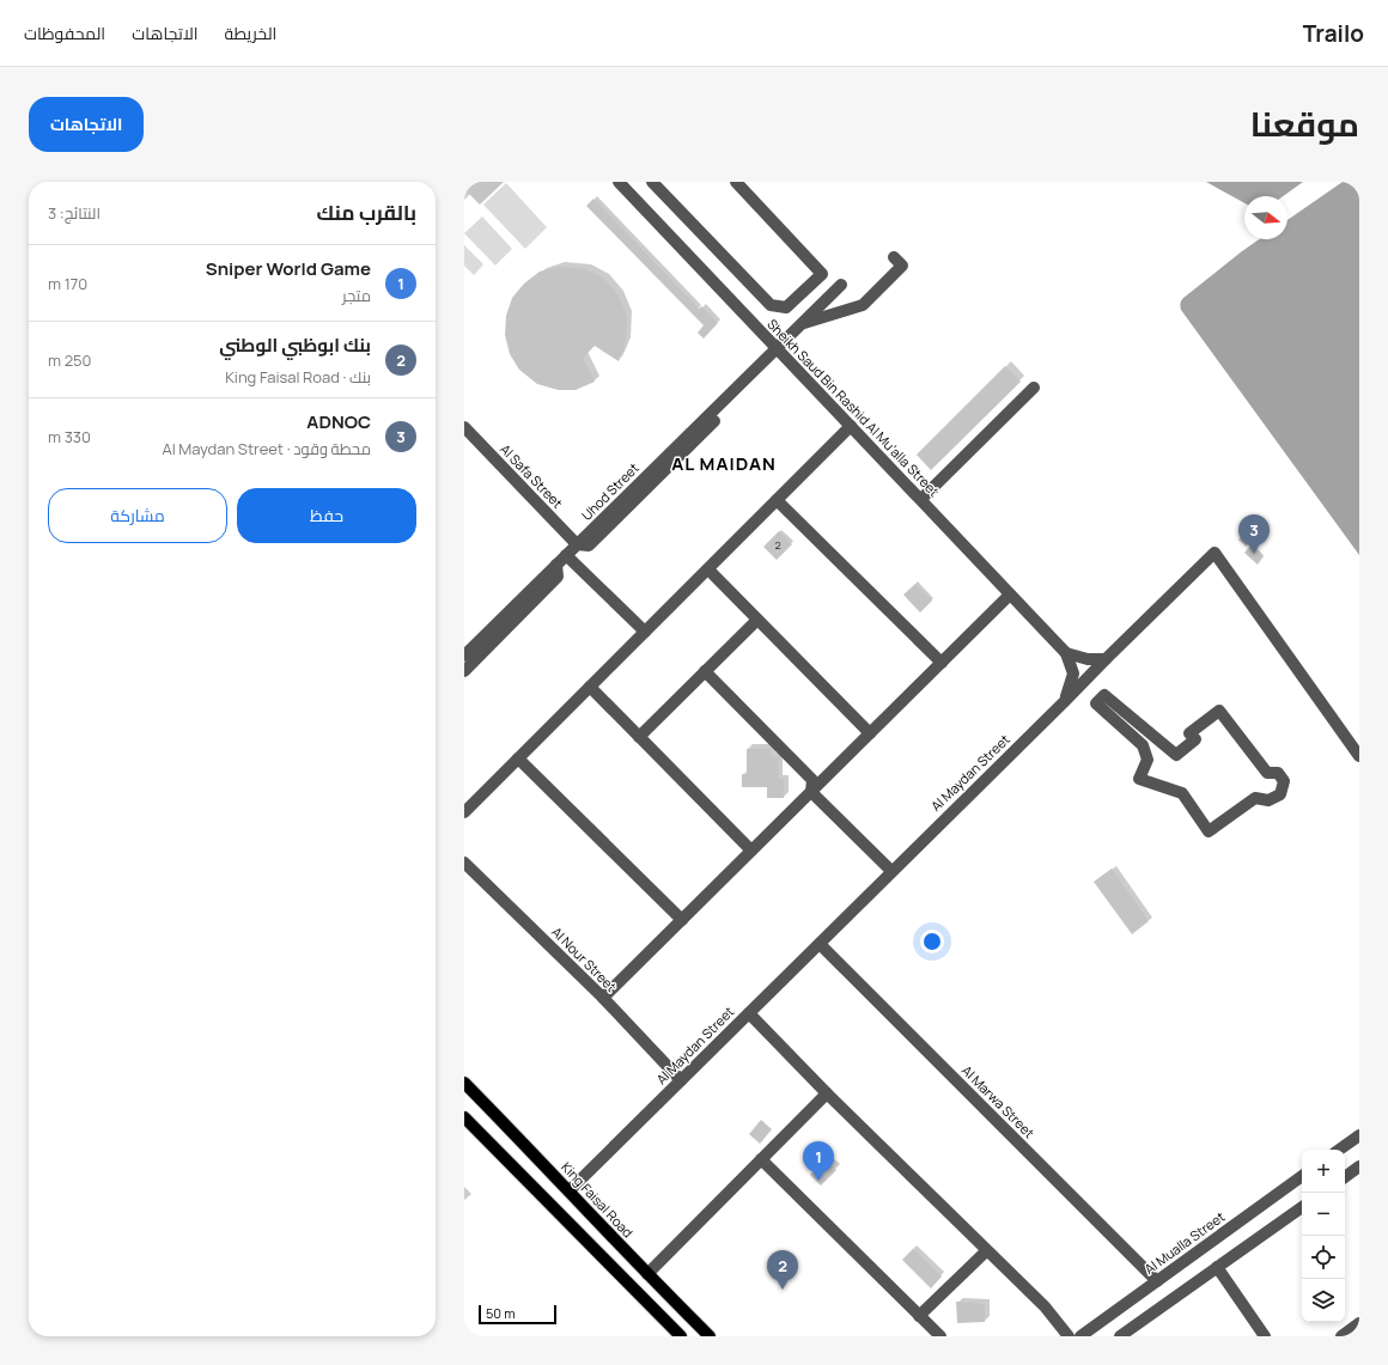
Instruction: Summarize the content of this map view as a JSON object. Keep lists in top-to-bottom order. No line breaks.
{"streets":{"main road":["King Faisal Road"],"street":["Sheikh Saud Bin Rashid Al Mu'alla Street","Al Safa Street","Uhod Street","Al Maydan Street","Al Nour Street","Al Marwa Street","Al Mualla Street"]},"crossings":[["Sheikh Saud Bin Rashid Al Mu'alla Street","Uhod Street"],["Sheikh Saud Bin Rashid Al Mu'alla Street","Al Maydan Street"],["Al Safa Street","Uhod Street"],["Al Maydan Street","Al Nour Street"],["Al Maydan Street","Al Marwa Street"],["Al Maydan Street","King Faisal Road"],["Al Marwa Street","Al Mualla Street"]],"districts":["AL MAIDAN"],"house_numbers":["2"],"scale_bar":"50 m","north":"right","page":{"header":"Trailo","nav":["الخريطة","الاتجاهات","المحفوظات"],"title":"موقعنا","buttons":["الاتجاهات",["حفظ","مشاركة"]],"heading":["بالقرب منك","النتائج: 3"],"list":[{"mark":"1","name":"Sniper World Game","note":"متجر","value":"170 m"},{"mark":"2","name":"بنك ابوظبي الوطني","note":"بنك · King Faisal Road","value":"250 m"},{"mark":"3","name":"ADNOC","note":"محطة وقود · Al Maydan Street","value":"330 m"}],"pins":["3","1","2"],"map_buttons":["+","−"],"scale":"50 m"}}
